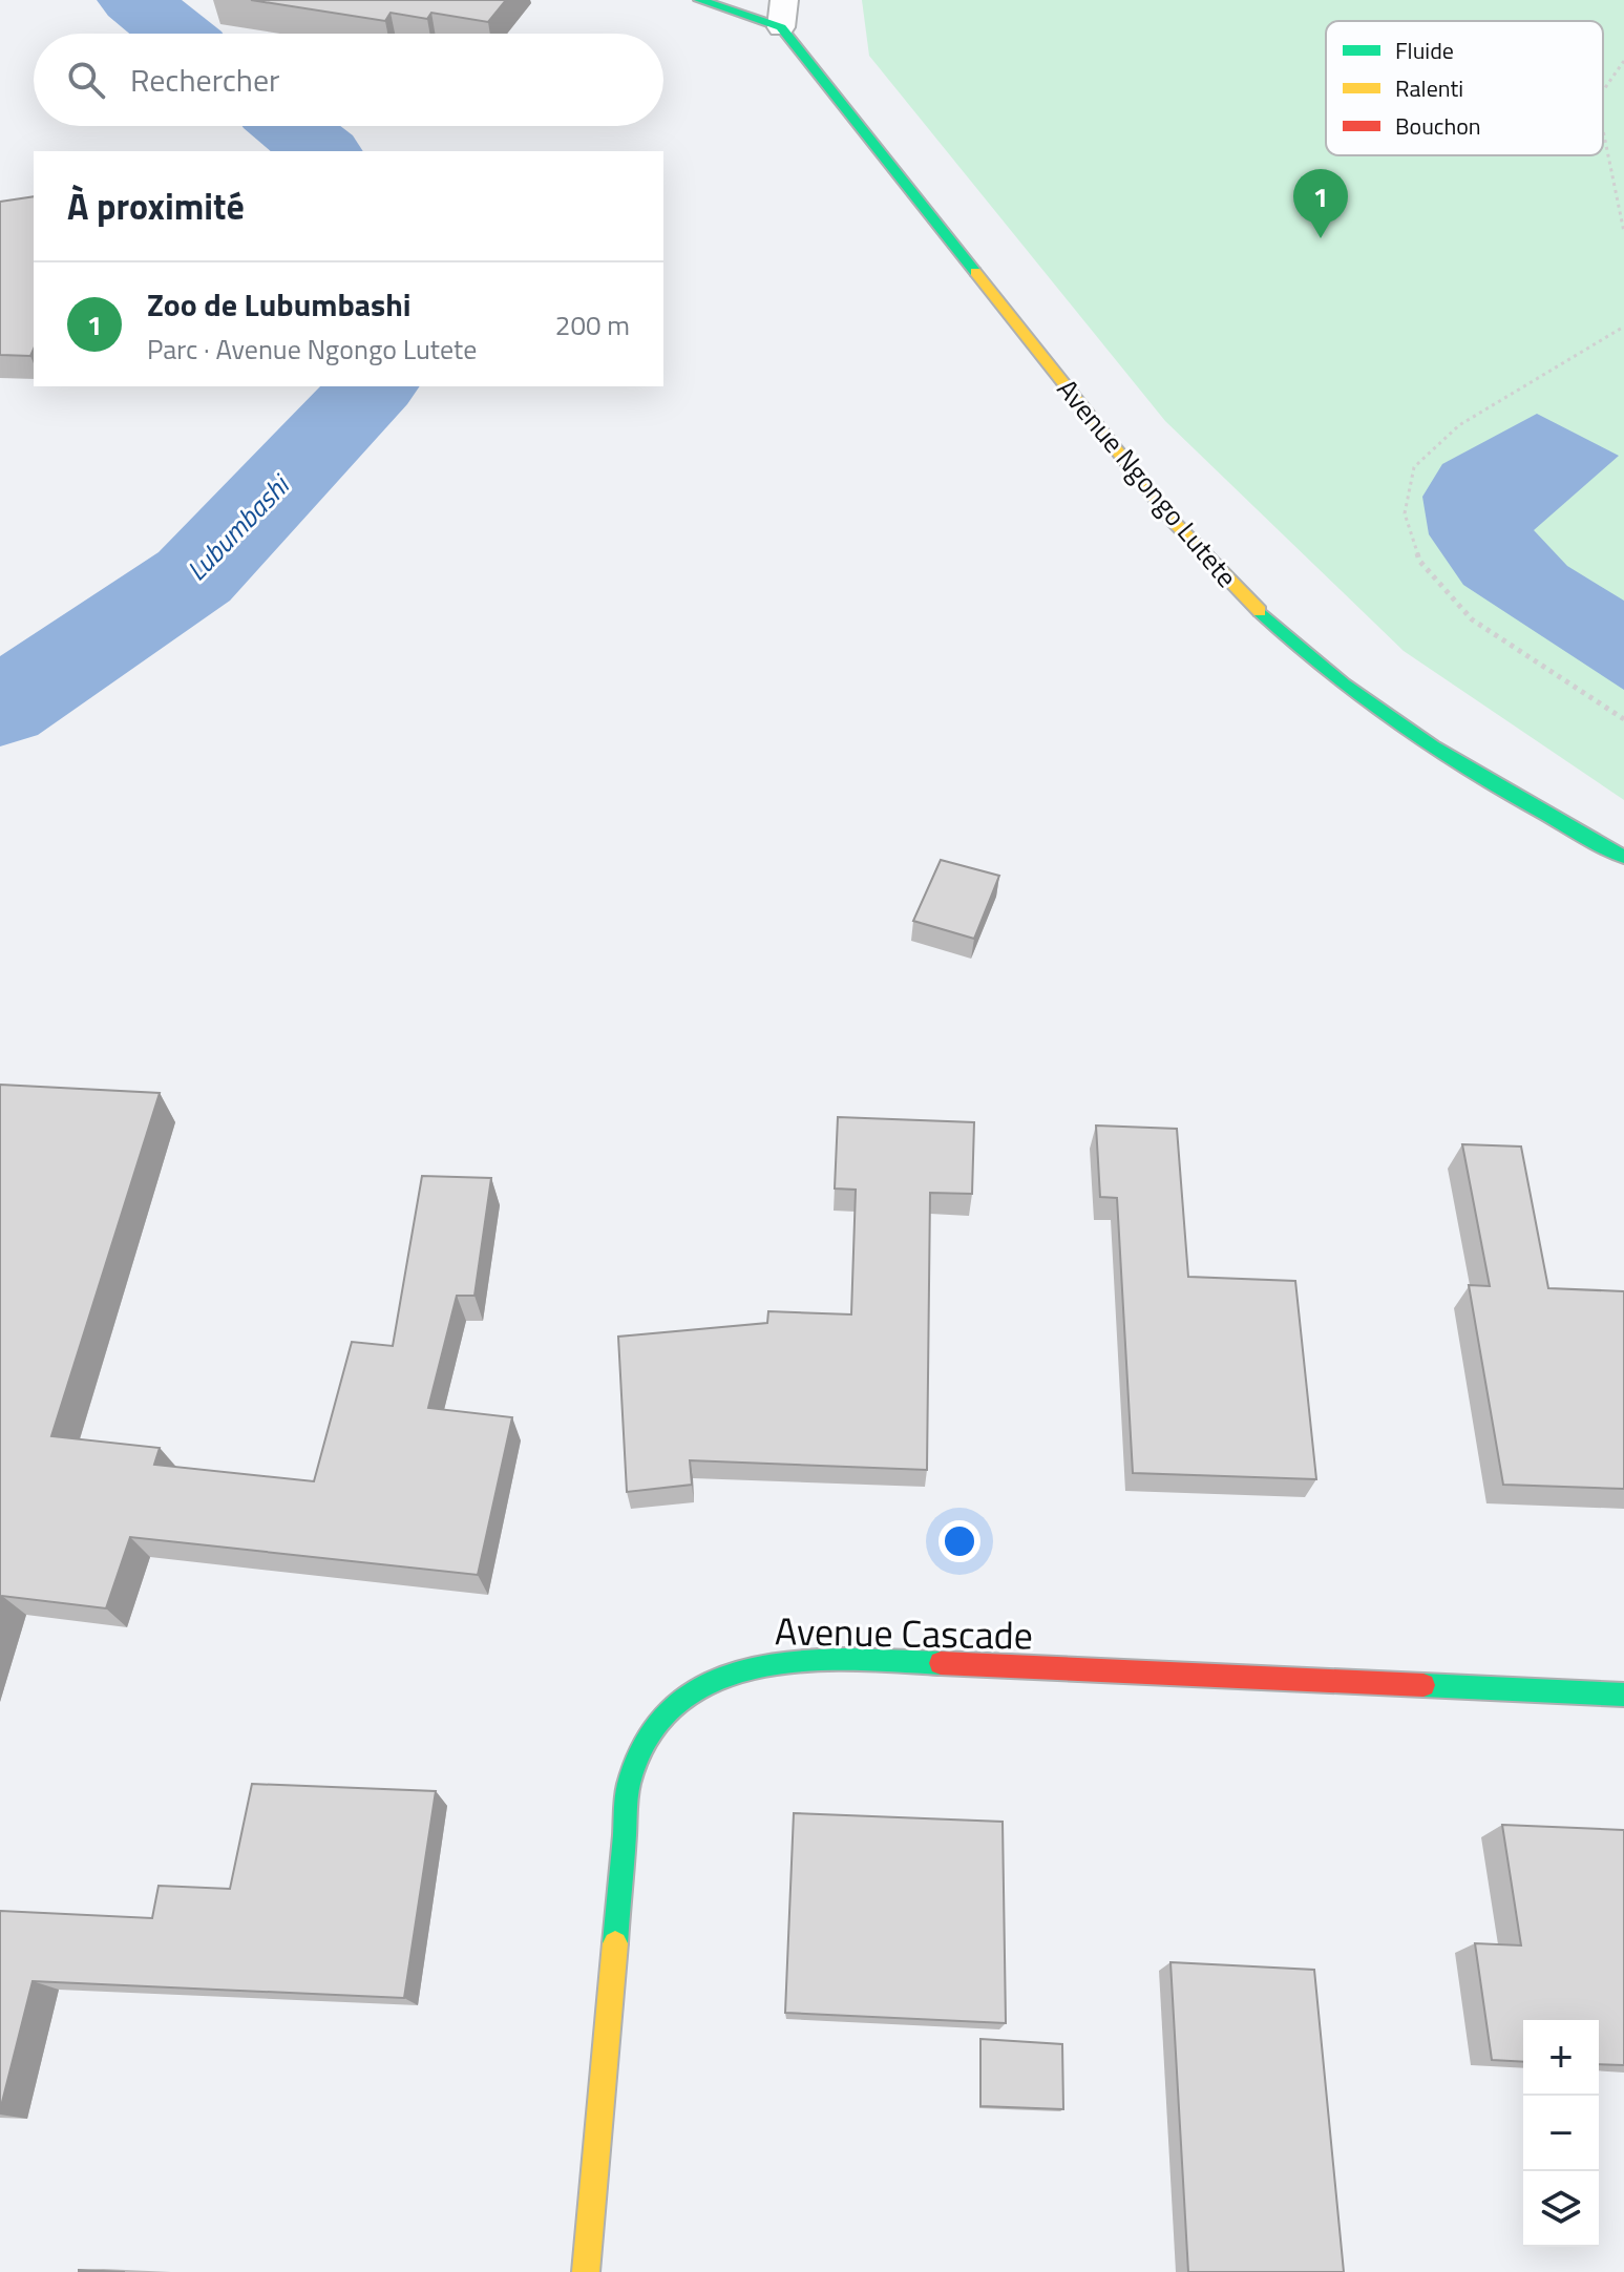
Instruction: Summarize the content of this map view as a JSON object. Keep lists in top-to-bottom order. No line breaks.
{"streets":{"street":["Avenue Ngongo Lutete","Avenue Cascade"]},"water":["Lubumbashi"],"legend":["Fluide","Ralenti","Bouchon"],"page":{"search":"Rechercher","heading":"À proximité","pins":"1","list":[{"mark":"1","name":"Zoo de Lubumbashi","note":"Parc · Avenue Ngongo Lutete","value":"200 m"}],"map_buttons":["+","−"]}}
